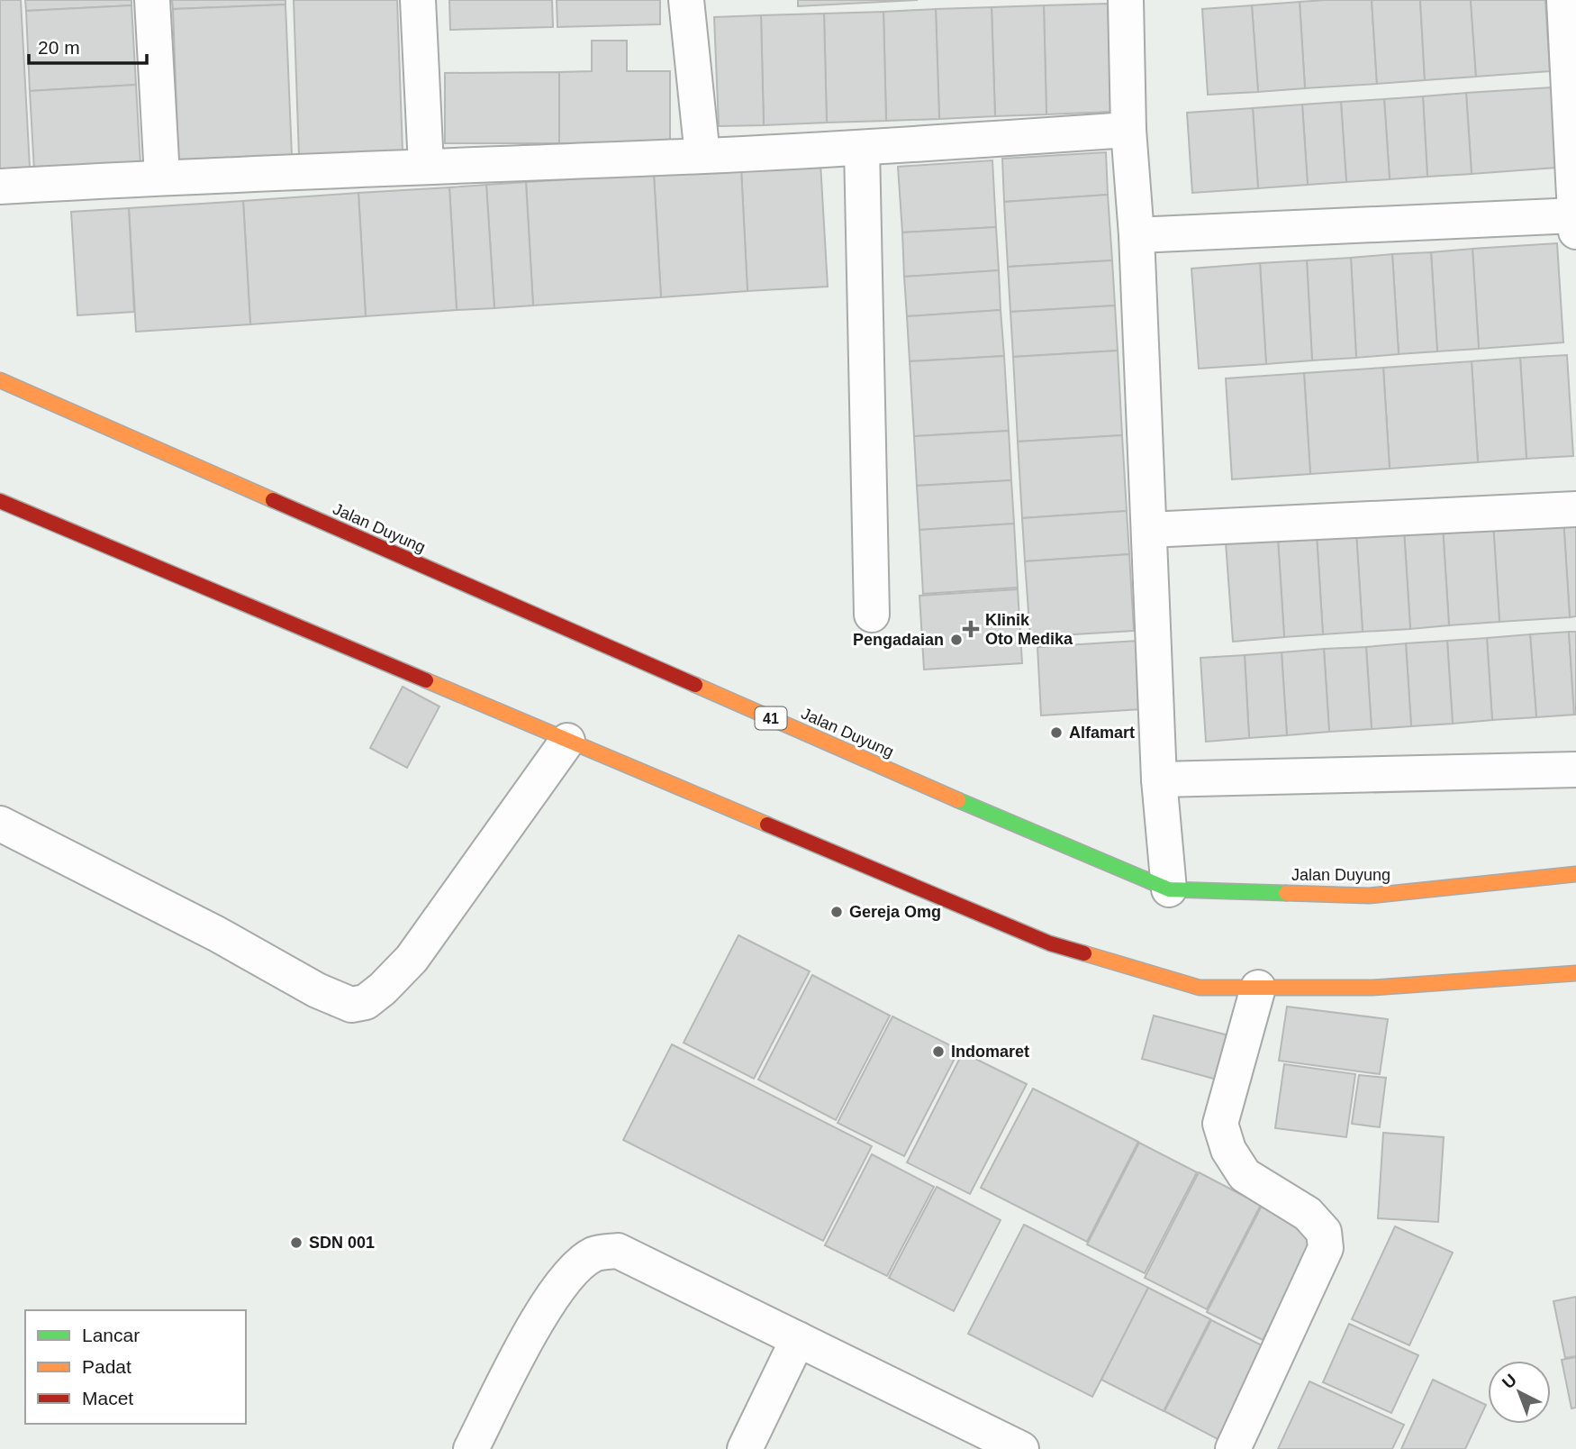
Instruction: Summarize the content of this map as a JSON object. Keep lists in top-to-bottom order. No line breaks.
{"streets":{"highway":["Jalan Duyung","41"]},"places":{"health":["Klinik Oto Medika"],"other":["Pengadaian","Alfamart","Gereja Omg","Indomaret","SDN 001"]},"legend":["Lancar","Padat","Macet"],"scale_bar":"20 m","north":"top left"}
